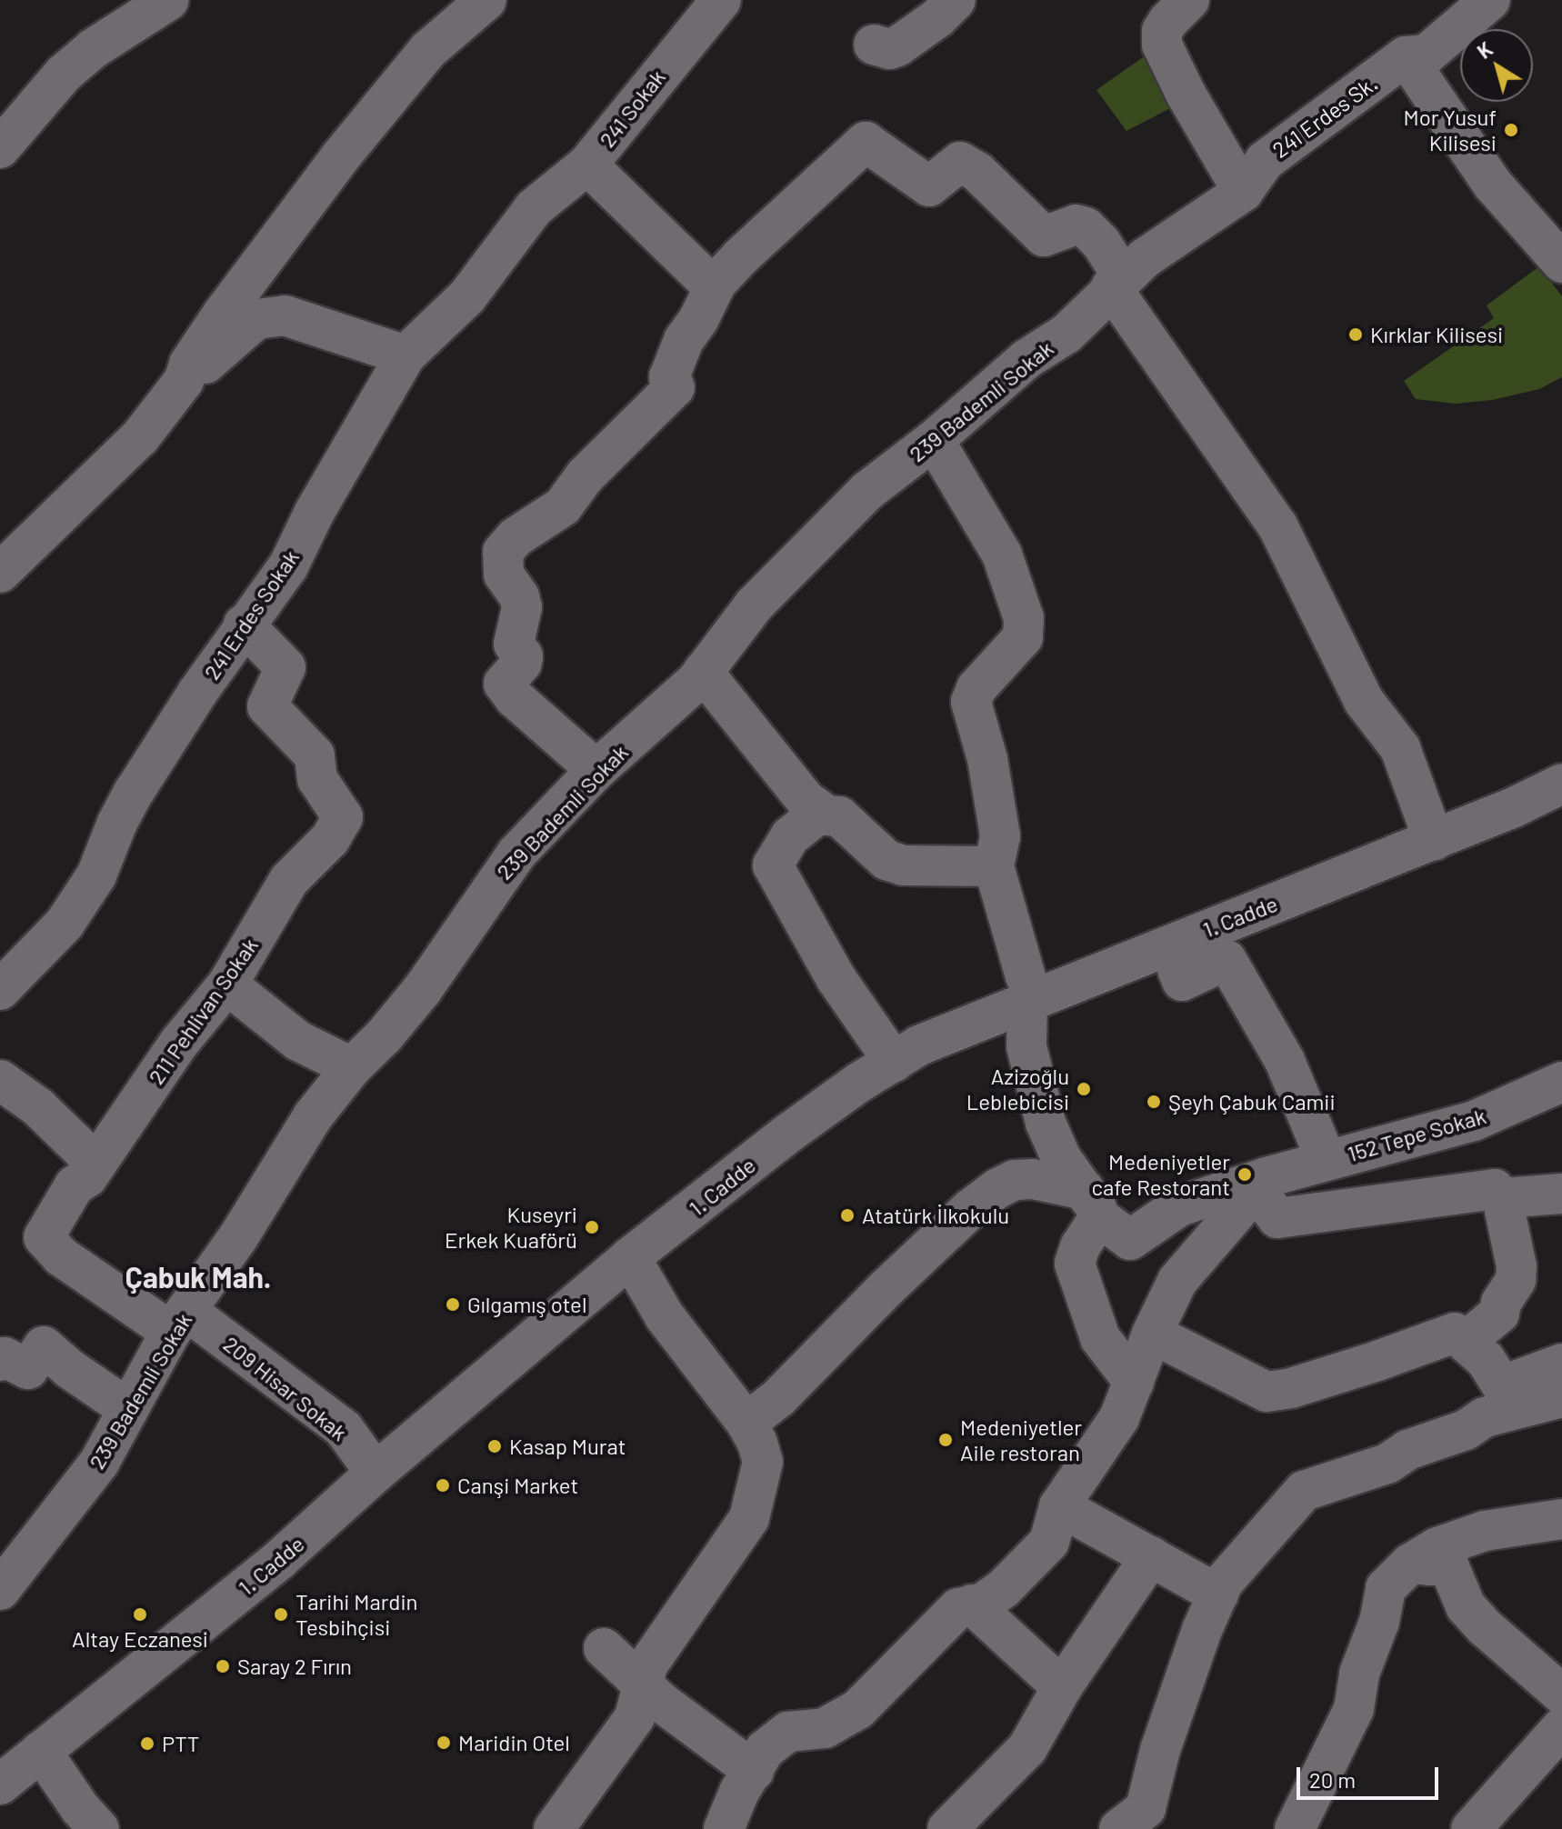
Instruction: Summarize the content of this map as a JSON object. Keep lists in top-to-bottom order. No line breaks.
{"streets":{"street":["241 Sokak","241 Erdes Sk.","239 Bademli Sokak","241 Erdes Sokak","1. Cadde","211 Pehlivan Sokak","152 Tepe Sokak","209 Hisar Sokak"]},"crossings":[["241 Sokak","241 Erdes Sokak"],["241 Erdes Sk.","239 Bademli Sokak"],["239 Bademli Sokak","211 Pehlivan Sokak"],["239 Bademli Sokak","209 Hisar Sokak"],["241 Erdes Sokak","211 Pehlivan Sokak"],["1. Cadde","209 Hisar Sokak"],["211 Pehlivan Sokak","209 Hisar Sokak"]],"districts":["Çabuk Mah."],"places":["Mor Yusuf Kilisesi","Kırklar Kilisesi","Azizoğlu Leblebicisi","Şeyh Çabuk Camii","Medeniyetler cafe Restorant","Atatürk İlkokulu","Kuseyri Erkek Kuaförü","Gılgamış otel","Medeniyetler Aile restoran","Kasap Murat","Canşi Market","Altay Eczanesi","Tarihi Mardin Tesbihçisi","Saray 2 Fırın","Maridin Otel","PTT"],"scale_bar":"20 m","north":"top left"}
